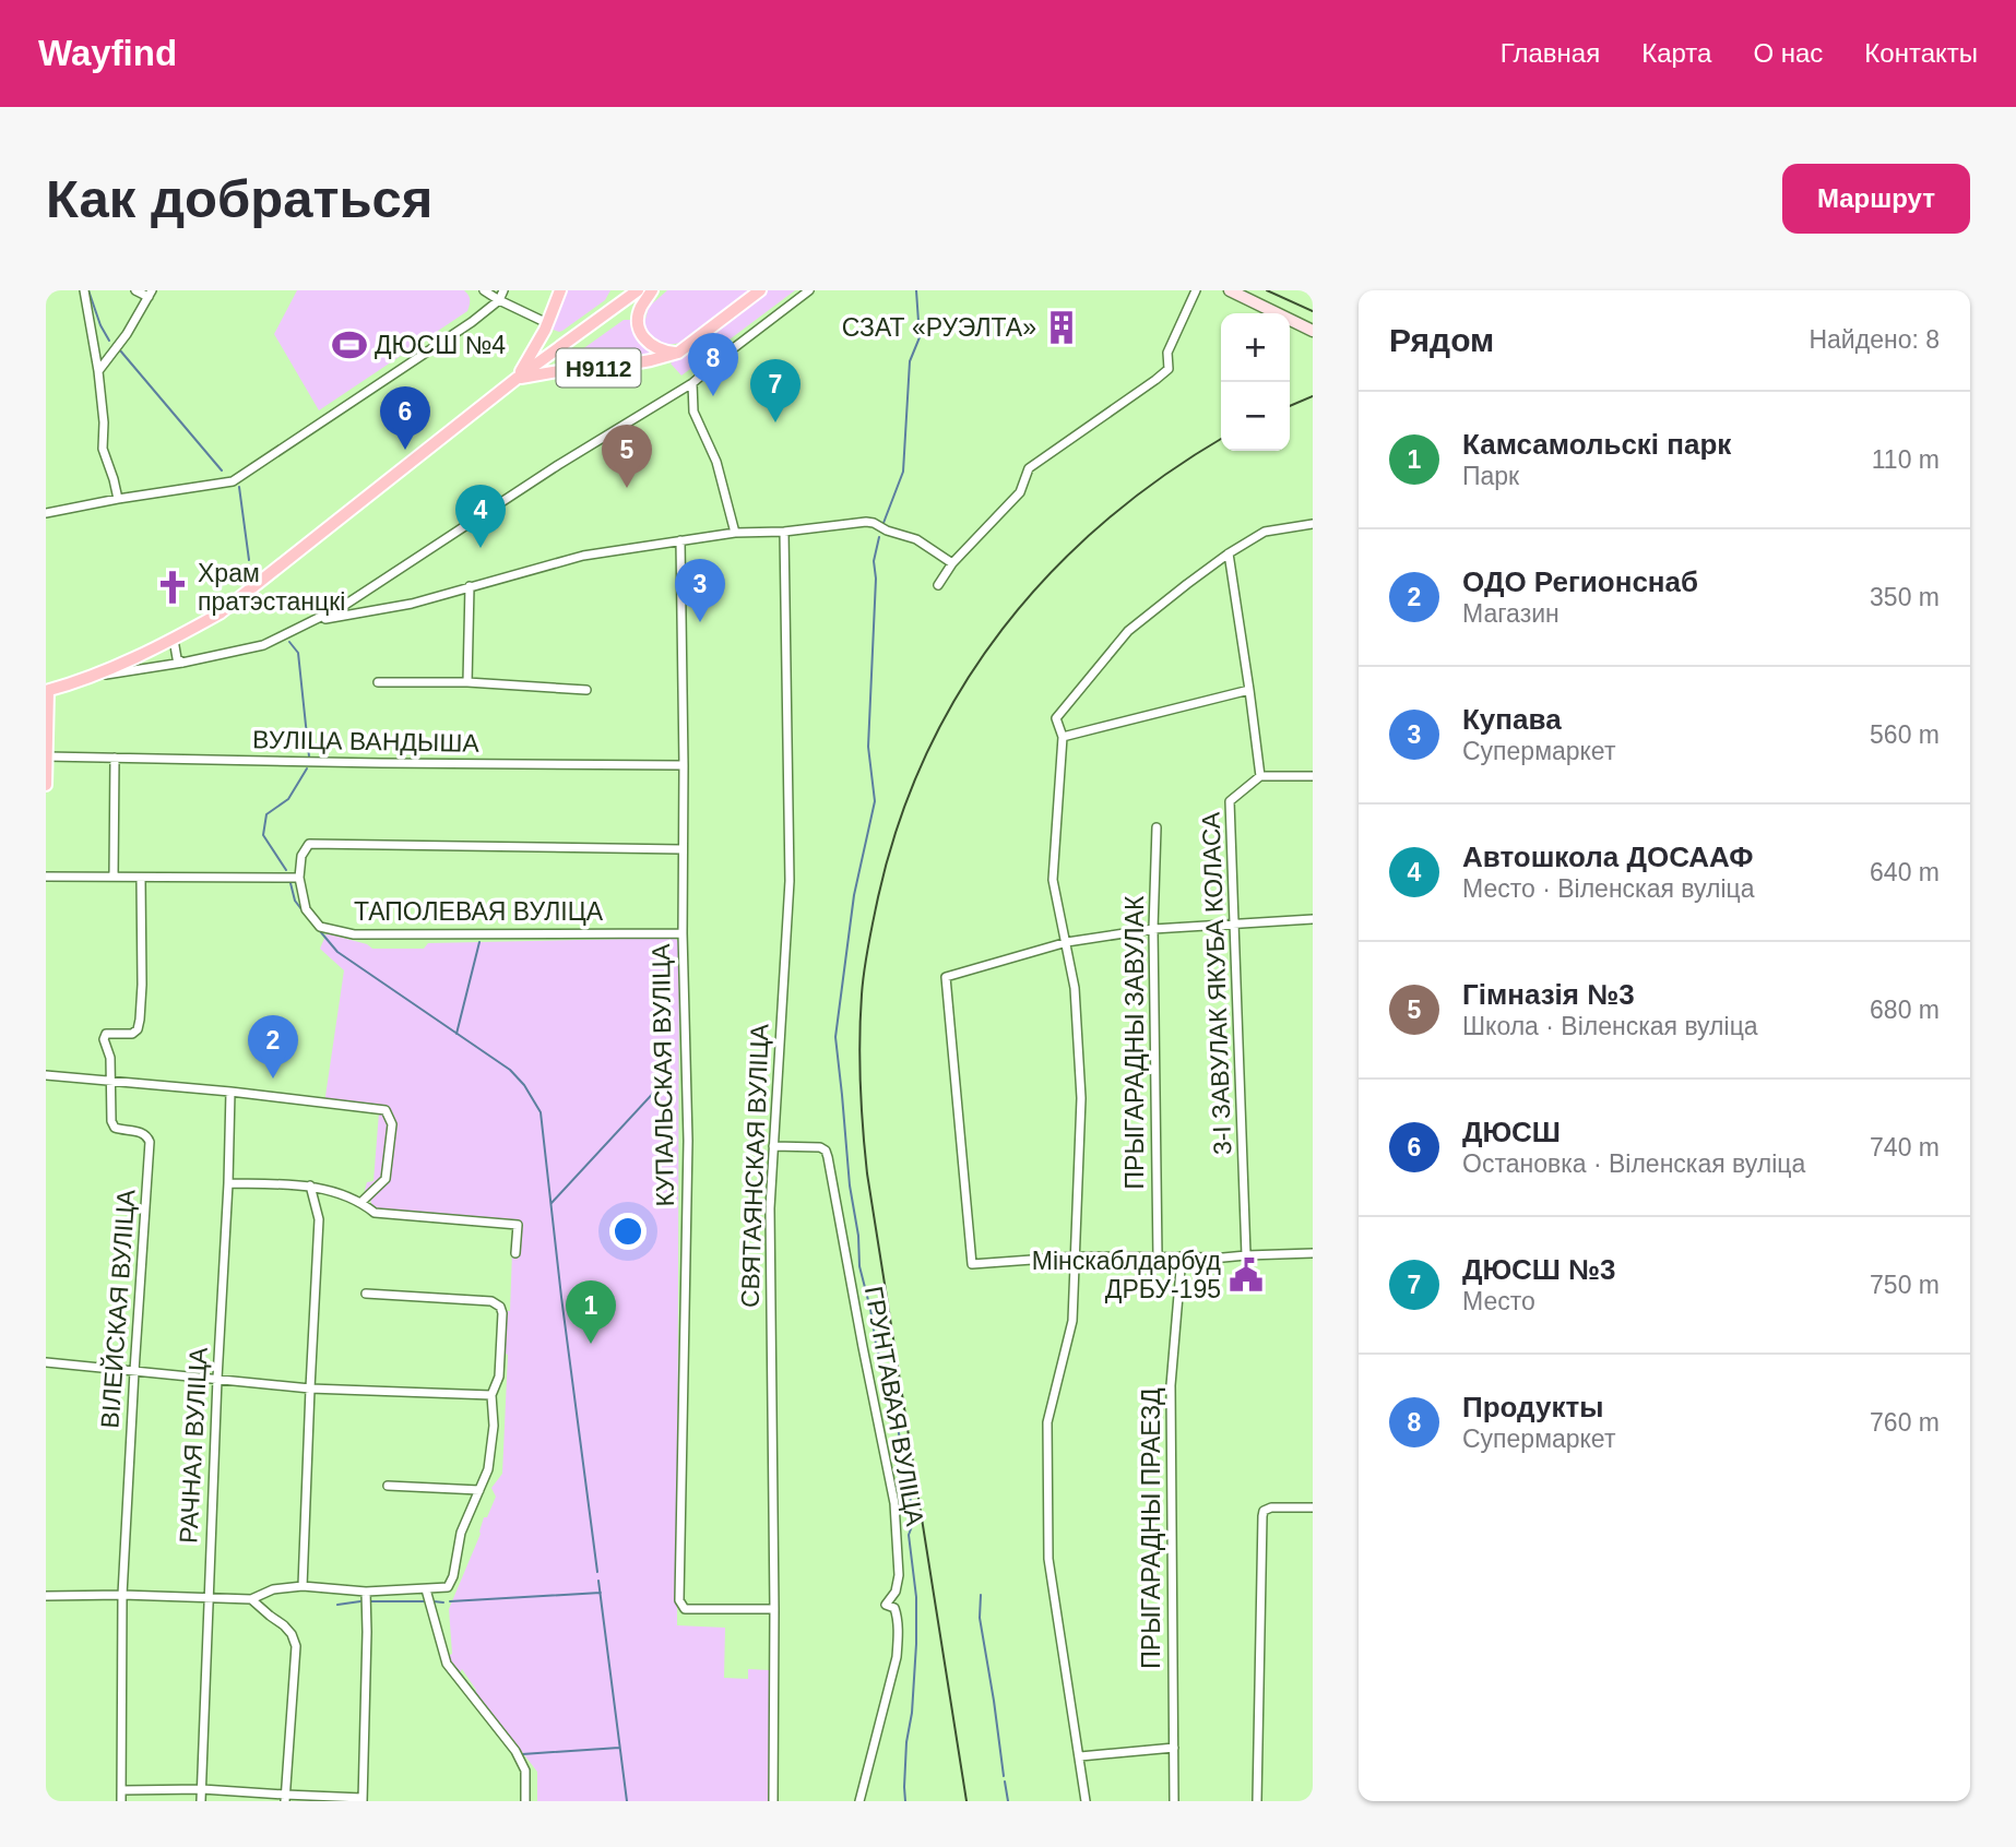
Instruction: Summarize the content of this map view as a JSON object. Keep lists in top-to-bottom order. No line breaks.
{"streets":{"main road":["Н9112"],"street":["ВУЛІЦА ВАНДЫША","ТАПОЛЕВАЯ ВУЛІЦА","3-І ЗАВУЛАК ЯКУБА КОЛАСА","ПРЫГАРАДНЫ ЗАВУЛАК","КУПАЛЬСКАЯ ВУЛІЦА","СВЯТАЯНСКАЯ ВУЛІЦА","ВІЛЕЙСКАЯ ВУЛІЦА","ГРУНТАВАЯ ВУЛІЦА","РАЧНАЯ ВУЛІЦА","ПРЫГАРАДНЫ ПРАЕЗД"]},"crossings":[["ВУЛІЦА ВАНДЫША","КУПАЛЬСКАЯ ВУЛІЦА"],["ТАПОЛЕВАЯ ВУЛІЦА","КУПАЛЬСКАЯ ВУЛІЦА"],["КУПАЛЬСКАЯ ВУЛІЦА","СВЯТАЯНСКАЯ ВУЛІЦА"],["СВЯТАЯНСКАЯ ВУЛІЦА","ГРУНТАВАЯ ВУЛІЦА"]],"places":{"building":["СЗАТ «РУЭЛТА»"],"sports":["ДЮСШ №4"],"church":["Храм пратэстанцкі"],"public building":["Мінскаблдарбуд ДРБУ-195"]},"page":{"header":"Wayfind","nav":["Главная","Карта","О нас","Контакты"],"buttons":"Маршрут","title":"Как добраться","heading":["Рядом","Найдено: 8"],"map_buttons":["+","−"],"pins":["8","7","6","5","4","3","2","1"],"list":[{"mark":"1","name":"Камсамольскі парк","note":"Парк","value":"110 m"},{"mark":"2","name":"ОДО Регионснаб","note":"Магазин","value":"350 m"},{"mark":"3","name":"Купава","note":"Супермаркет","value":"560 m"},{"mark":"4","name":"Автошкола ДОСААФ","note":"Место · Віленская вуліца","value":"640 m"},{"mark":"5","name":"Гімназія №3","note":"Школа · Віленская вуліца","value":"680 m"},{"mark":"6","name":"ДЮСШ","note":"Остановка · Віленская вуліца","value":"740 m"},{"mark":"7","name":"ДЮСШ №3","note":"Место","value":"750 m"},{"mark":"8","name":"Продукты","note":"Супермаркет","value":"760 m"}]}}
